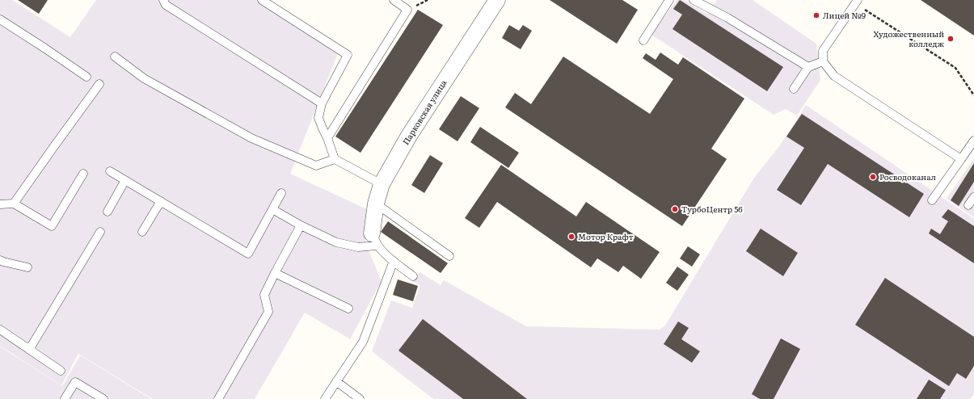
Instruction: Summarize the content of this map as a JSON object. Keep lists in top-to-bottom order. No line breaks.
{"streets":{"street":["Парковская улица"]},"places":["Лицей №9","Художественный колледж","Росводоканал","ТурбоЦентр 56","Мотор Крафт"]}
